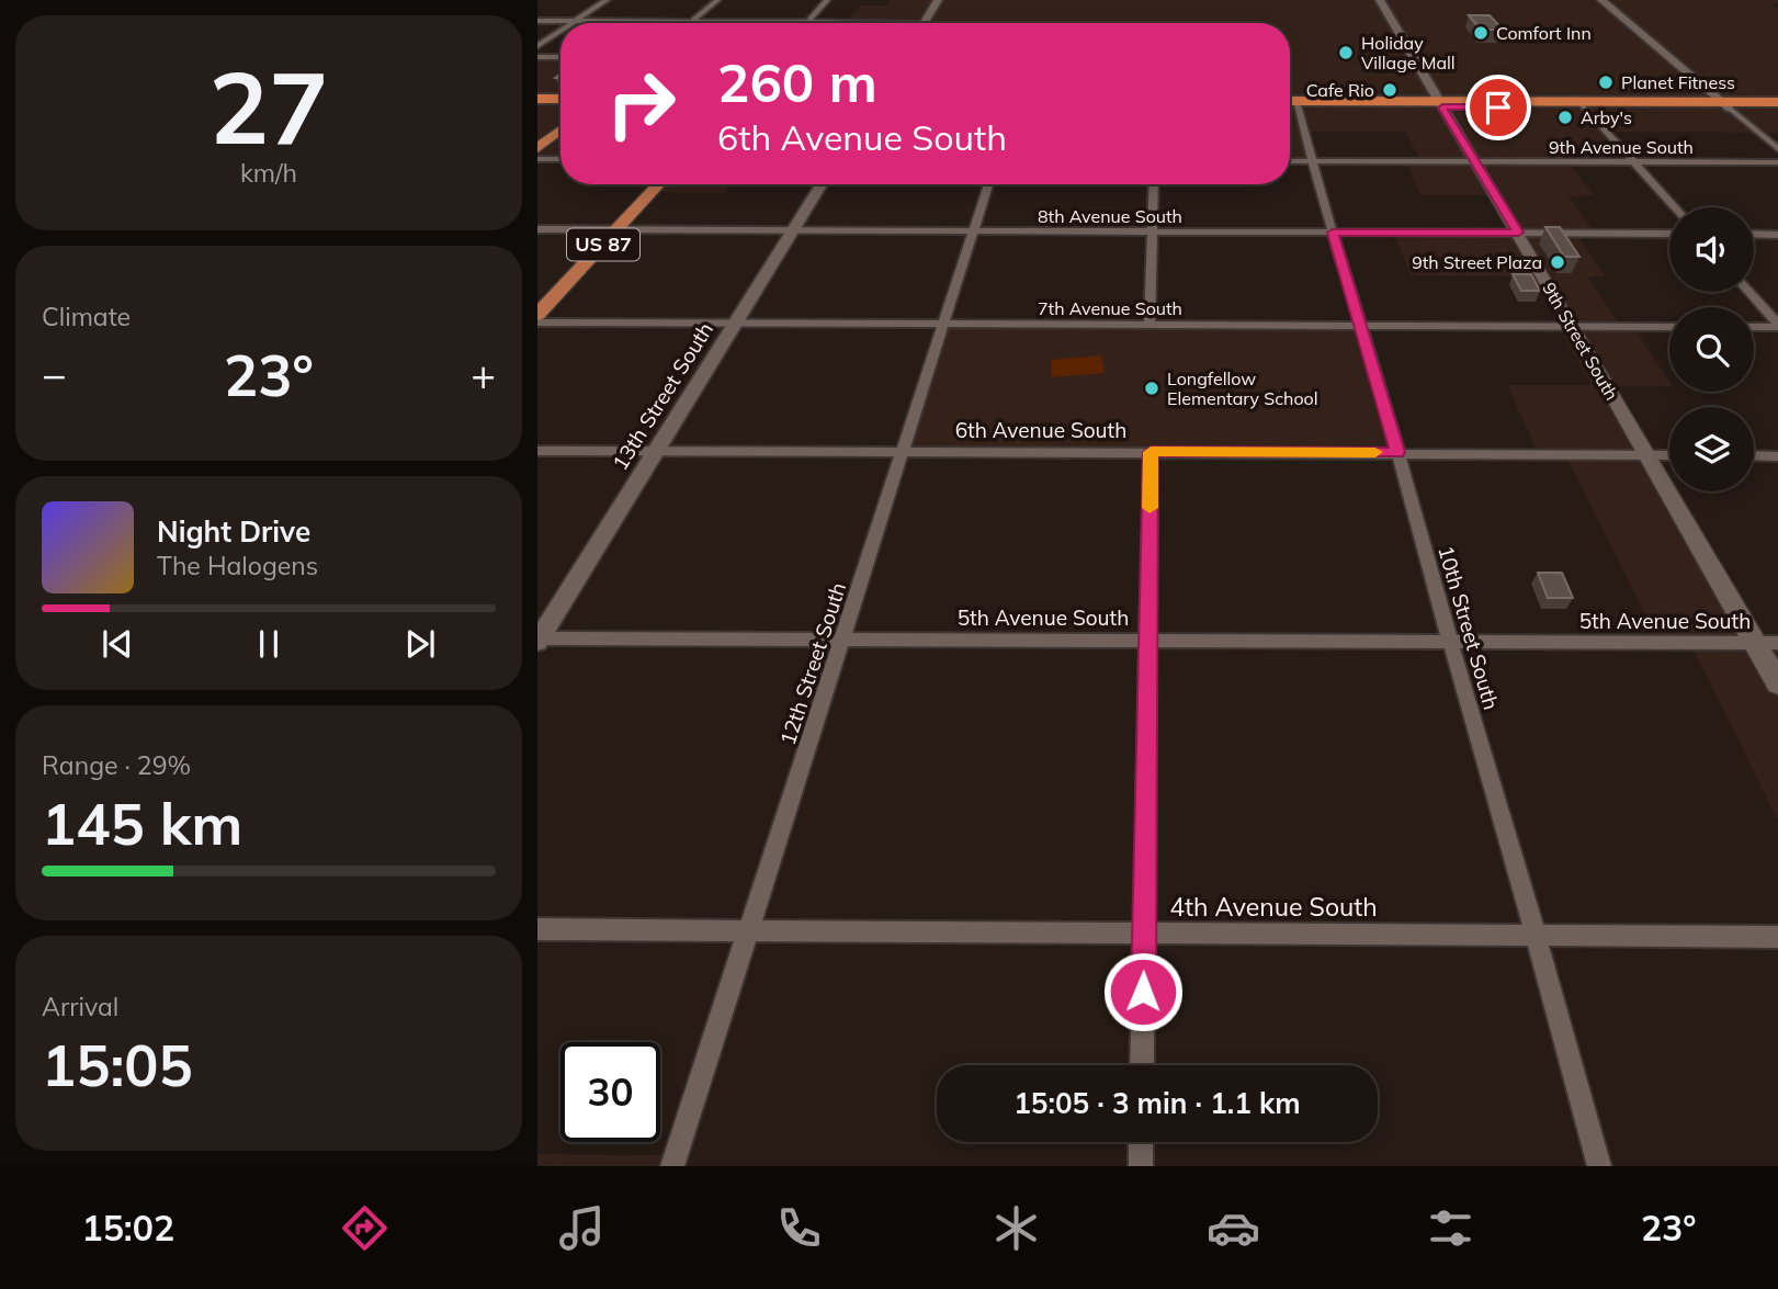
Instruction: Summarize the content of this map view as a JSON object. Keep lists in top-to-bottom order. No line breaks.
{"streets":{"main road":["US 87","9th Street South"],"street":["9th Avenue South","8th Avenue South","7th Avenue South","13th Street South","6th Avenue South","5th Avenue South","10th Street South","12th Street South","4th Avenue South"]},"crossings":[["9th Avenue South","9th Street South"],["9th Avenue South","10th Street South"],["8th Avenue South","US 87"],["8th Avenue South","9th Street South"],["8th Avenue South","13th Street South"],["8th Avenue South","10th Street South"],["8th Avenue South","12th Street South"],["7th Avenue South","9th Street South"],["7th Avenue South","13th Street South"],["7th Avenue South","10th Street South"],["7th Avenue South","12th Street South"],["9th Street South","6th Avenue South"],["9th Street South","5th Avenue South"],["13th Street South","6th Avenue South"],["13th Street South","5th Avenue South"],["6th Avenue South","10th Street South"],["6th Avenue South","12th Street South"],["5th Avenue South","10th Street South"],["5th Avenue South","12th Street South"],["10th Street South","4th Avenue South"],["12th Street South","4th Avenue South"]],"places":["Comfort Inn","Holiday Village Mall","Planet Fitness","Cafe Rio","Arby's","9th Street Plaza","Longfellow Elementary School"],"page":{"tile":[["27","km/h"],"Climate",["Range · 29%","145 km"],["Arrival","15:05"]],"turn":["260 m","6th Avenue South"],"heat":["−","23°","+"],"song":["Night Drive","The Halogens"],"limit":"30","trip":"15:05 · 3 min · 1.1 km","tabs":["15:02","23°"]}}
